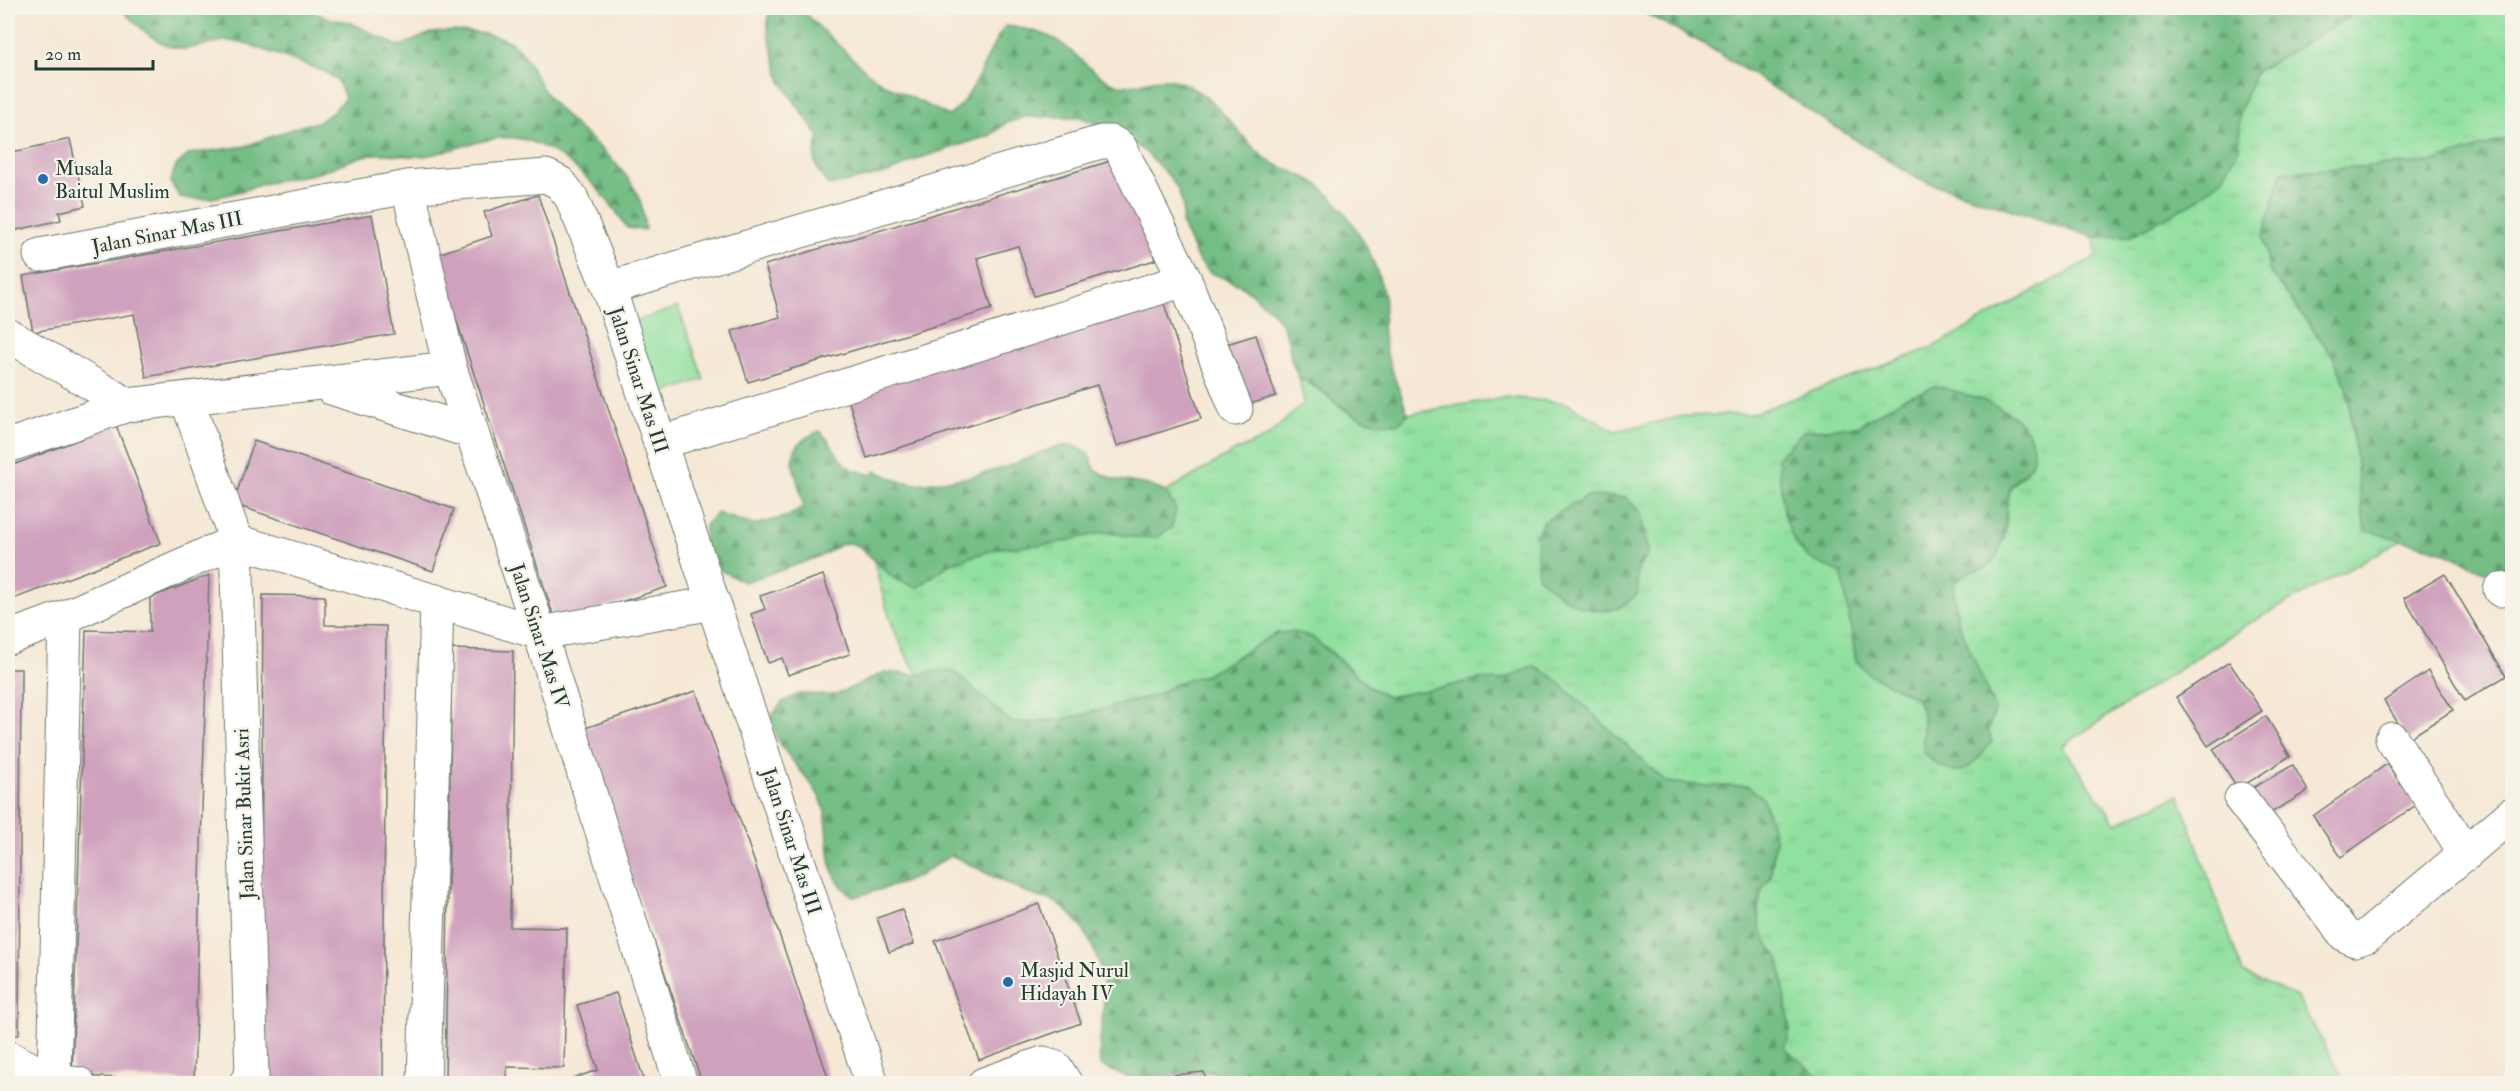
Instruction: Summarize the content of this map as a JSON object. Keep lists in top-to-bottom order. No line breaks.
{"streets":{"street":["Jalan Sinar Mas III","Jalan Sinar Mas IV","Jalan Sinar Bukit Asri"]},"crossings":[["Jalan Sinar Mas III","Jalan Sinar Mas IV"]],"places":["Musala Baitul Muslim","Masjid Nurul Hidayah IV"],"scale_bar":"20 m"}
